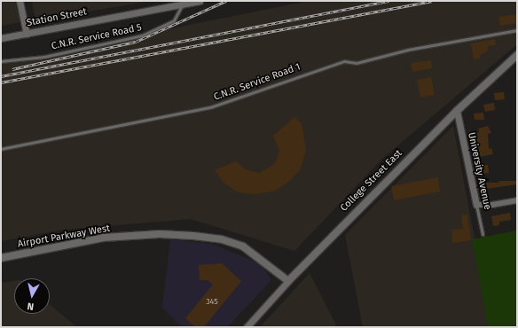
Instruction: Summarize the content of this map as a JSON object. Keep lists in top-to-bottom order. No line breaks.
{"streets":{"main road":["College Street East","Airport Parkway West"],"street":["Station Street","University Avenue"],"lane":["C.N.R. Service Road 5","C.N.R. Service Road 1"]},"crossings":[["Station Street","C.N.R. Service Road 5"],["University Avenue","College Street East"],["College Street East","Airport Parkway West"]],"house_numbers":["345"],"north":"bottom"}
